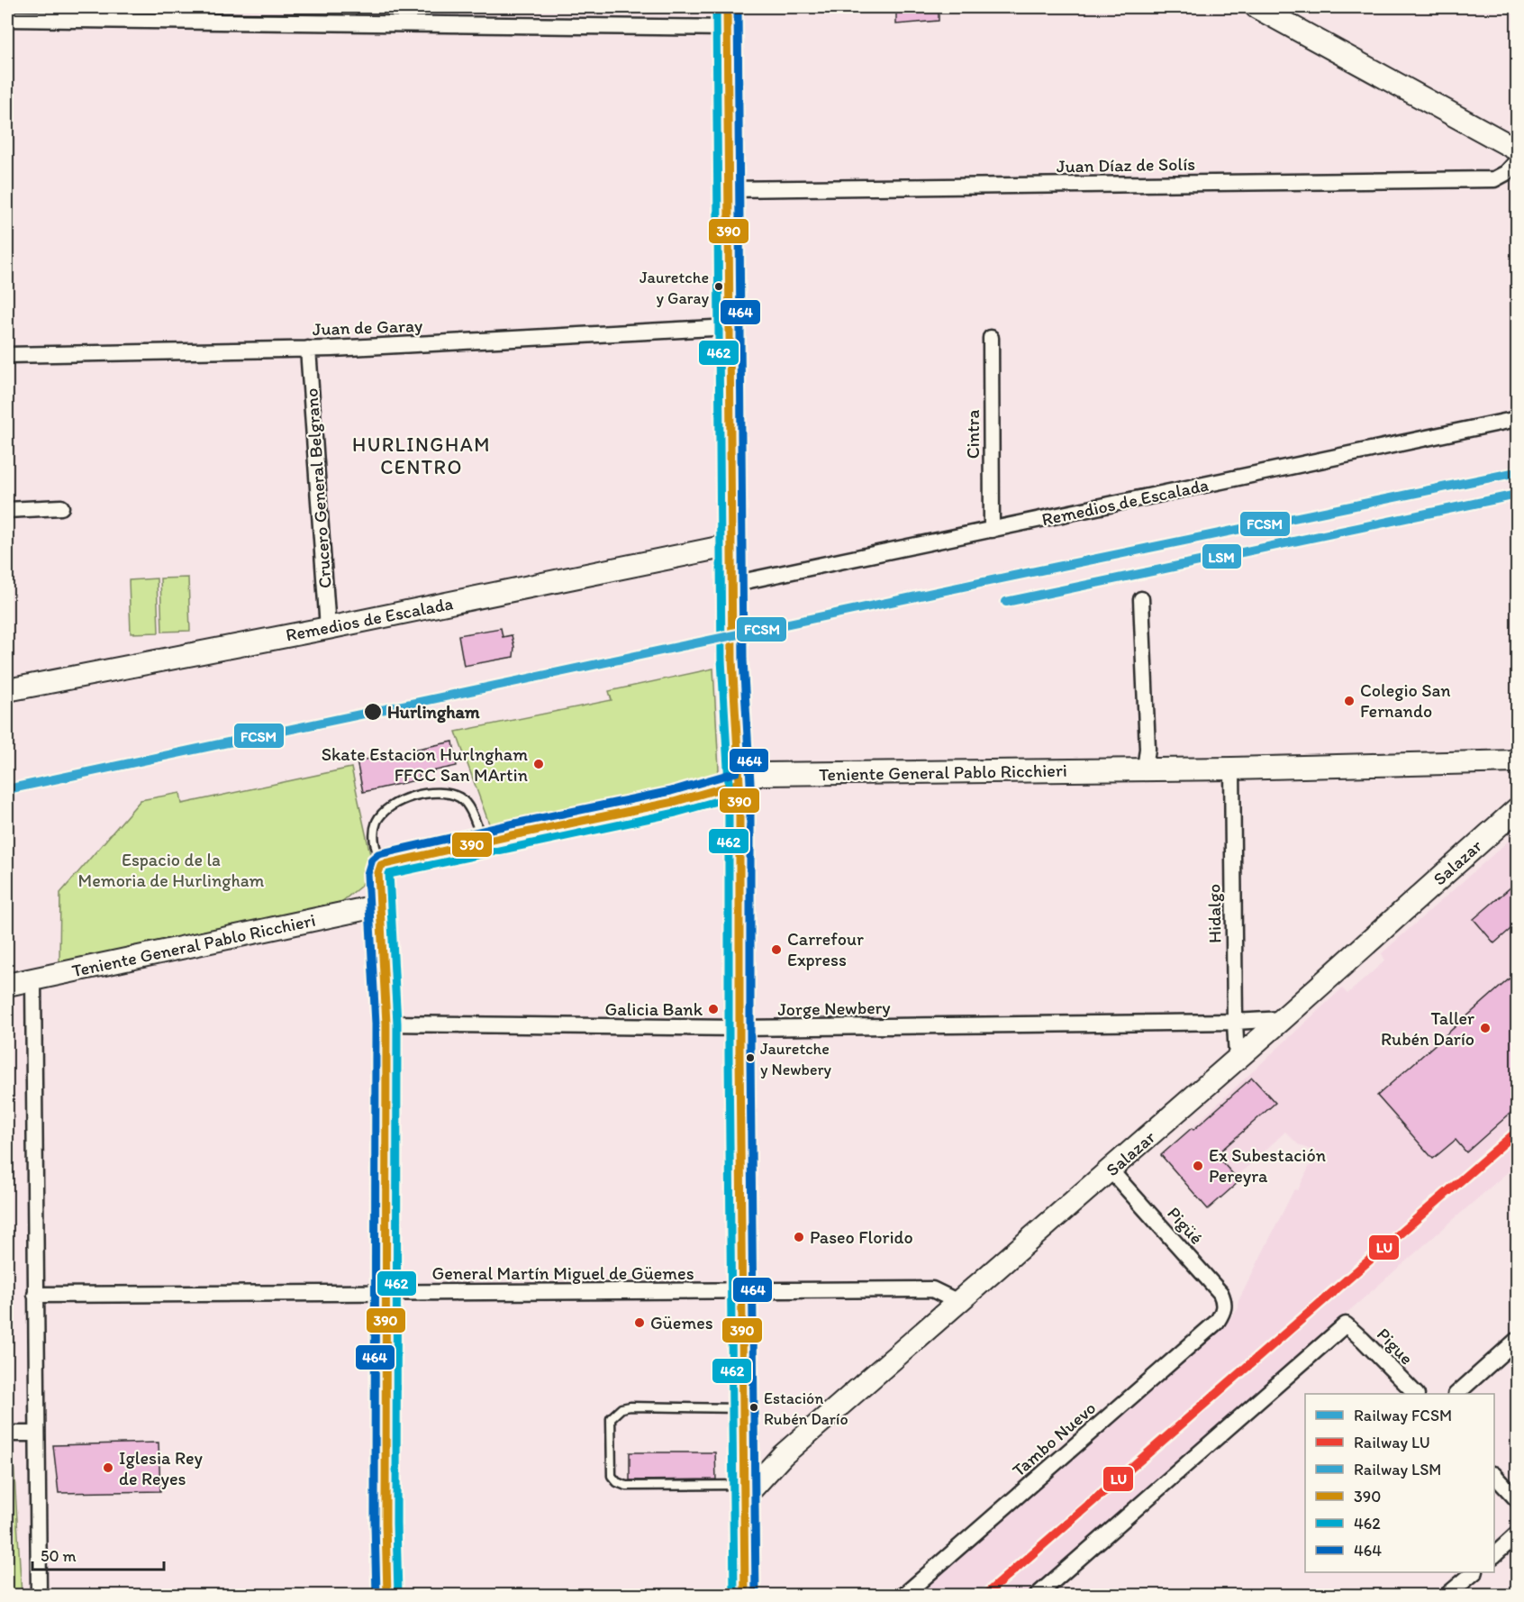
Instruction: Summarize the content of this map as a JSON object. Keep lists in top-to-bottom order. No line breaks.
{"streets":{"street":["Juan Díaz de Solís","Juan de Garay","Cintra","Crucero General Belgrano","Remedios de Escalada","Teniente General Pablo Ricchieri","Salazar","Hidalgo","Jorge Newbery","Pigüé","General Martín Miguel de Güemes","Pigue","Tambo Nuevo"]},"crossings":[["Juan de Garay","Crucero General Belgrano"],["Cintra","Remedios de Escalada"],["Crucero General Belgrano","Remedios de Escalada"],["Teniente General Pablo Ricchieri","Hidalgo"],["Salazar","Hidalgo"],["Salazar","Jorge Newbery"],["Salazar","Pigüé"],["Salazar","General Martín Miguel de Güemes"],["Hidalgo","Jorge Newbery"],["Pigüé","Tambo Nuevo"]],"districts":["HURLINGHAM CENTRO"],"parks":["Espacio de la Memoria de Hurlingham"],"places":["Jauretche y Garay","Colegio San Fernando","Hurlingham","Skate Estacion Hurlngham FFCC San MArtin","Carrefour Express","Galicia Bank","Taller Rubén Darío","Jauretche y Newbery","Ex Subestación Pereyra","Paseo Florido","Güemes","Estación Rubén Darío","Iglesia Rey de Reyes"],"lines":["transit line 390","transit line 462","transit line 464","rail line FCSM","rail line LSM","rail line LU"],"legend":["Railway FCSM","Railway LU","Railway LSM","390","462","464"],"scale_bar":"50 m"}
